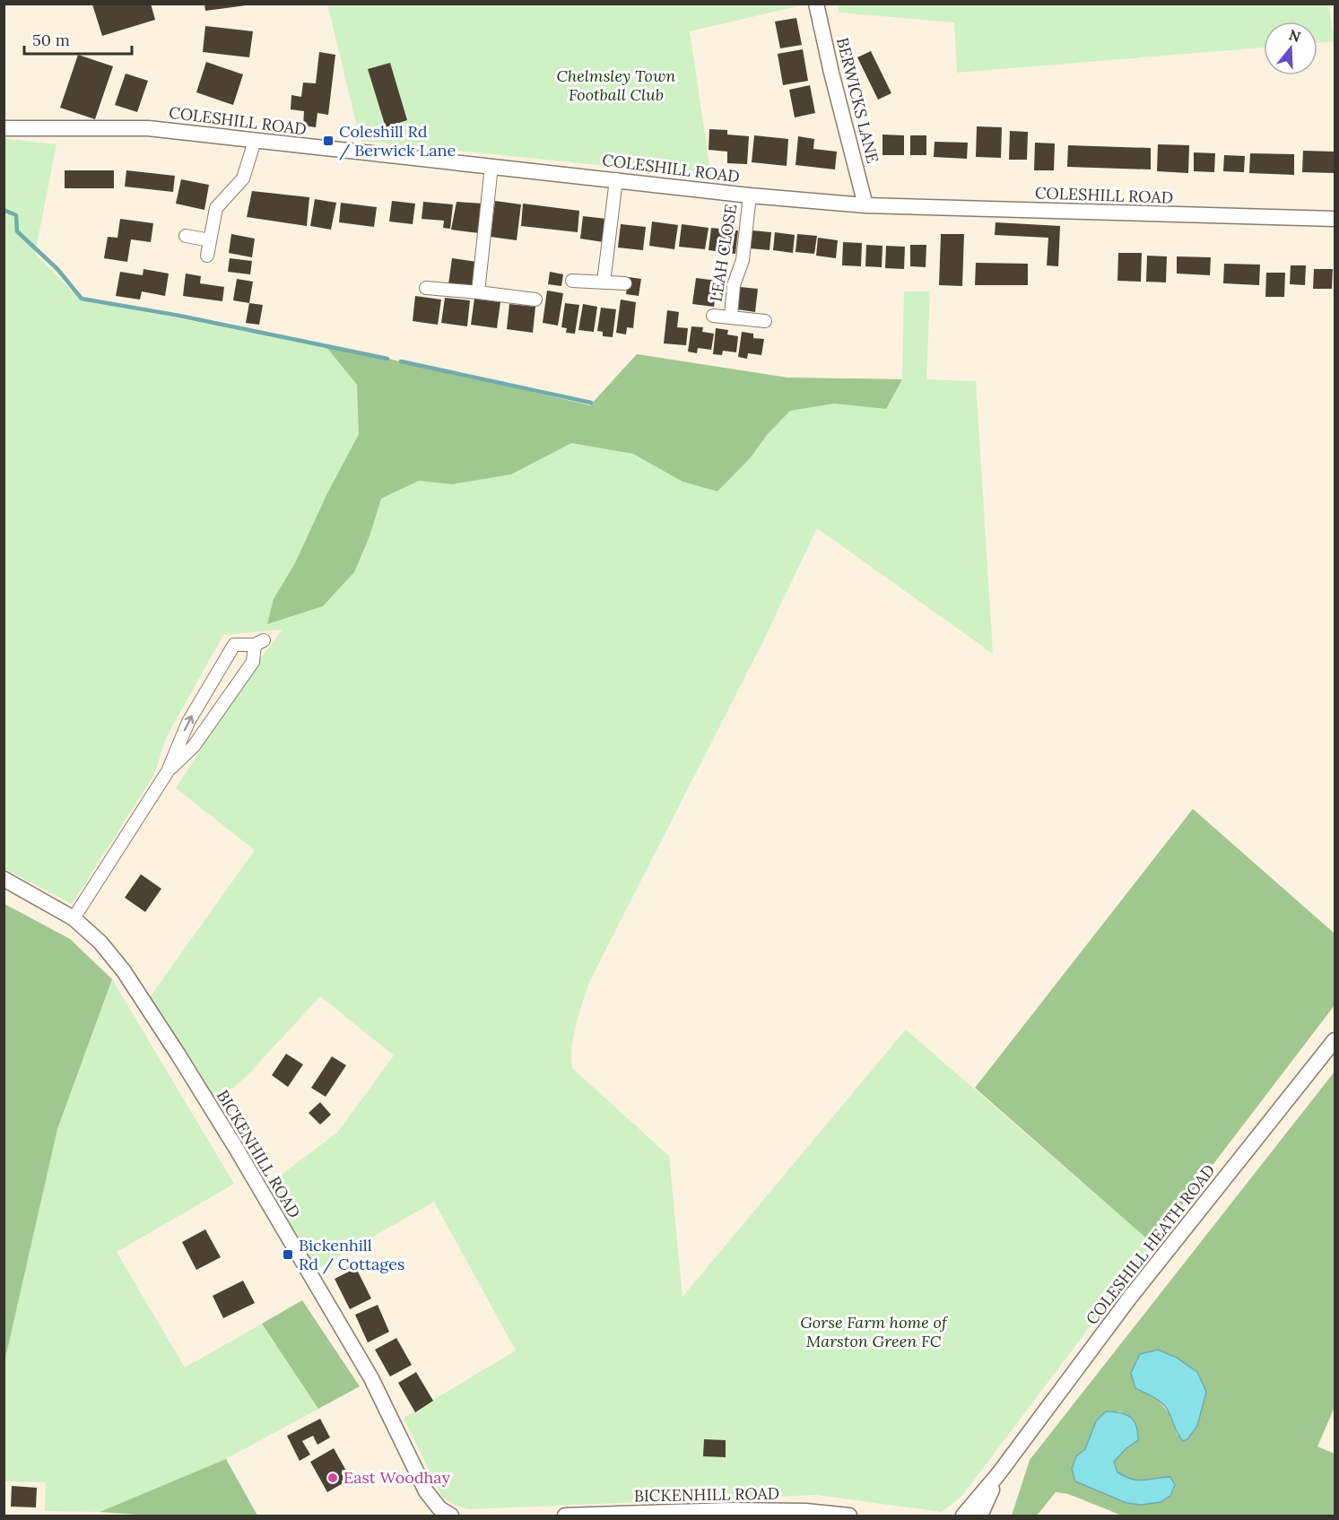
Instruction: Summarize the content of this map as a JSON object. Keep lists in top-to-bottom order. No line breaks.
{"streets":{"street":["BERWICKS LANE","COLESHILL ROAD","LEAH CLOSE","BICKENHILL ROAD","COLESHILL HEATH ROAD"]},"crossings":[["BERWICKS LANE","COLESHILL ROAD"],["COLESHILL ROAD","LEAH CLOSE"]],"parks":["Chelmsley Town Football Club","Gorse Farm home of Marston Green FC"],"places":{"transit":["Coleshill Rd / Berwick Lane","Bickenhill Rd / Cottages"],"other":["East Woodhay"]},"scale_bar":"50 m","north":"top"}
